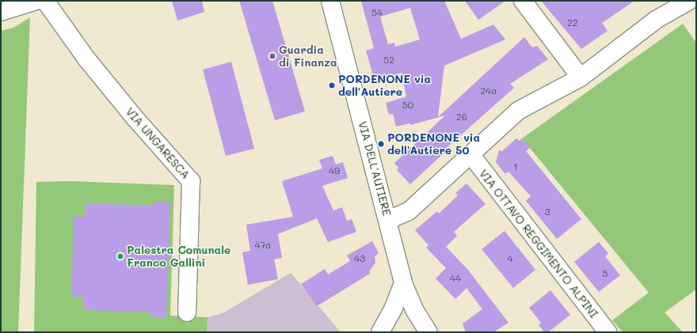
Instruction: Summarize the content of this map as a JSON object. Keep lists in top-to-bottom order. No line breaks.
{"streets":{"street":["VIA UNGARESCA","VIA DELL'AUTIERE","VIA OTTAVO REGGIMENTO ALPINI"]},"places":["Guardia di Finanza","PORDENONE via dell'Autiere","PORDENONE via dell'Autiere 50","Palestra Comunale Franco Gallini"],"house_numbers":["54","22","52","24a","50","26","1","49","3","47a","43","4","5","44"]}
